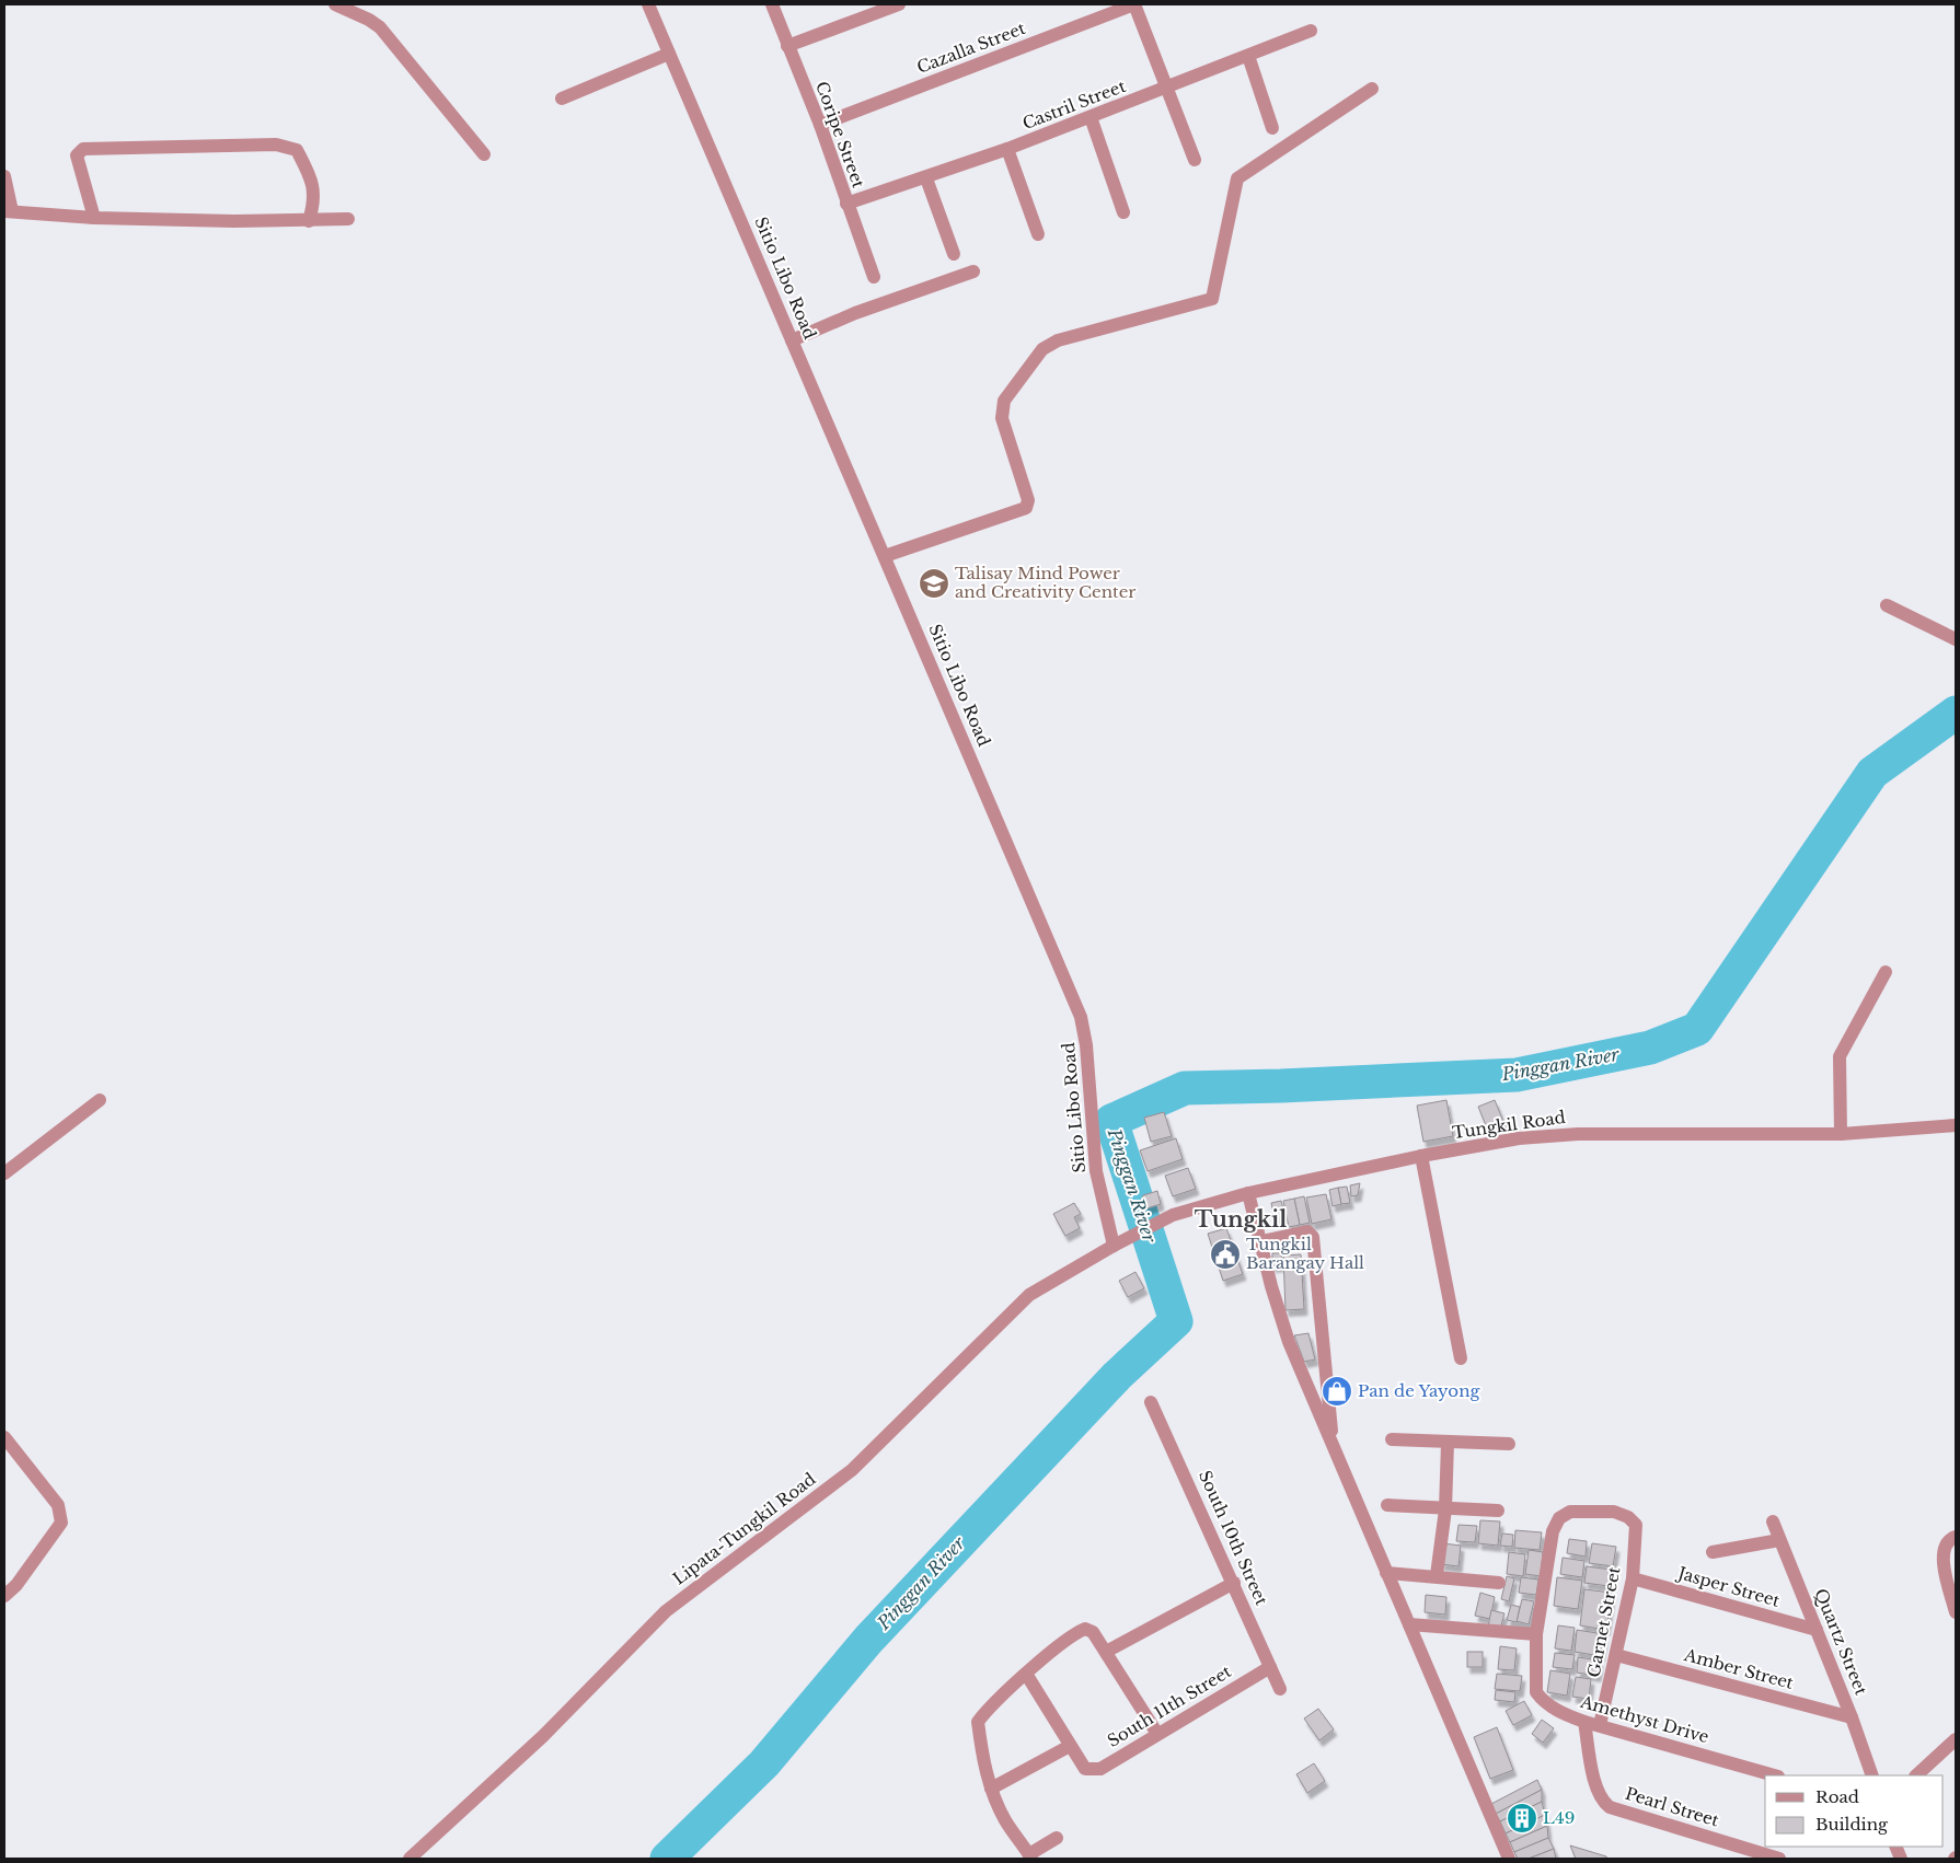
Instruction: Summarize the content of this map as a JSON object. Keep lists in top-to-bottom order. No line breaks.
{"streets":{"street":["Cazalla Street","Castril Street","Coripe Street","Sitio Libo Road","Tungkil Road","Lipata-Tungkil Road","South 10th Street","Jasper Street","Garnet Street","Quartz Street","Amber Street","South 11th Street","Amethyst Drive","Pearl Street"]},"crossings":[["Cazalla Street","Coripe Street"],["Castril Street","Coripe Street"],["Sitio Libo Road","Tungkil Road"],["Sitio Libo Road","Lipata-Tungkil Road"],["Tungkil Road","Lipata-Tungkil Road"],["South 10th Street","South 11th Street"],["Jasper Street","Garnet Street"],["Jasper Street","Quartz Street"],["Garnet Street","Amber Street"],["Garnet Street","Amethyst Drive"],["Quartz Street","Amber Street"],["Amethyst Drive","Pearl Street"]],"districts":["Tungkil"],"water":["Pinggan River"],"places":{"school or university":["Talisay Mind Power and Creativity Center"],"public building":["Tungkil Barangay Hall"],"shop":["Pan de Yayong"],"building":["L49"]},"legend":["Road","Building"]}
